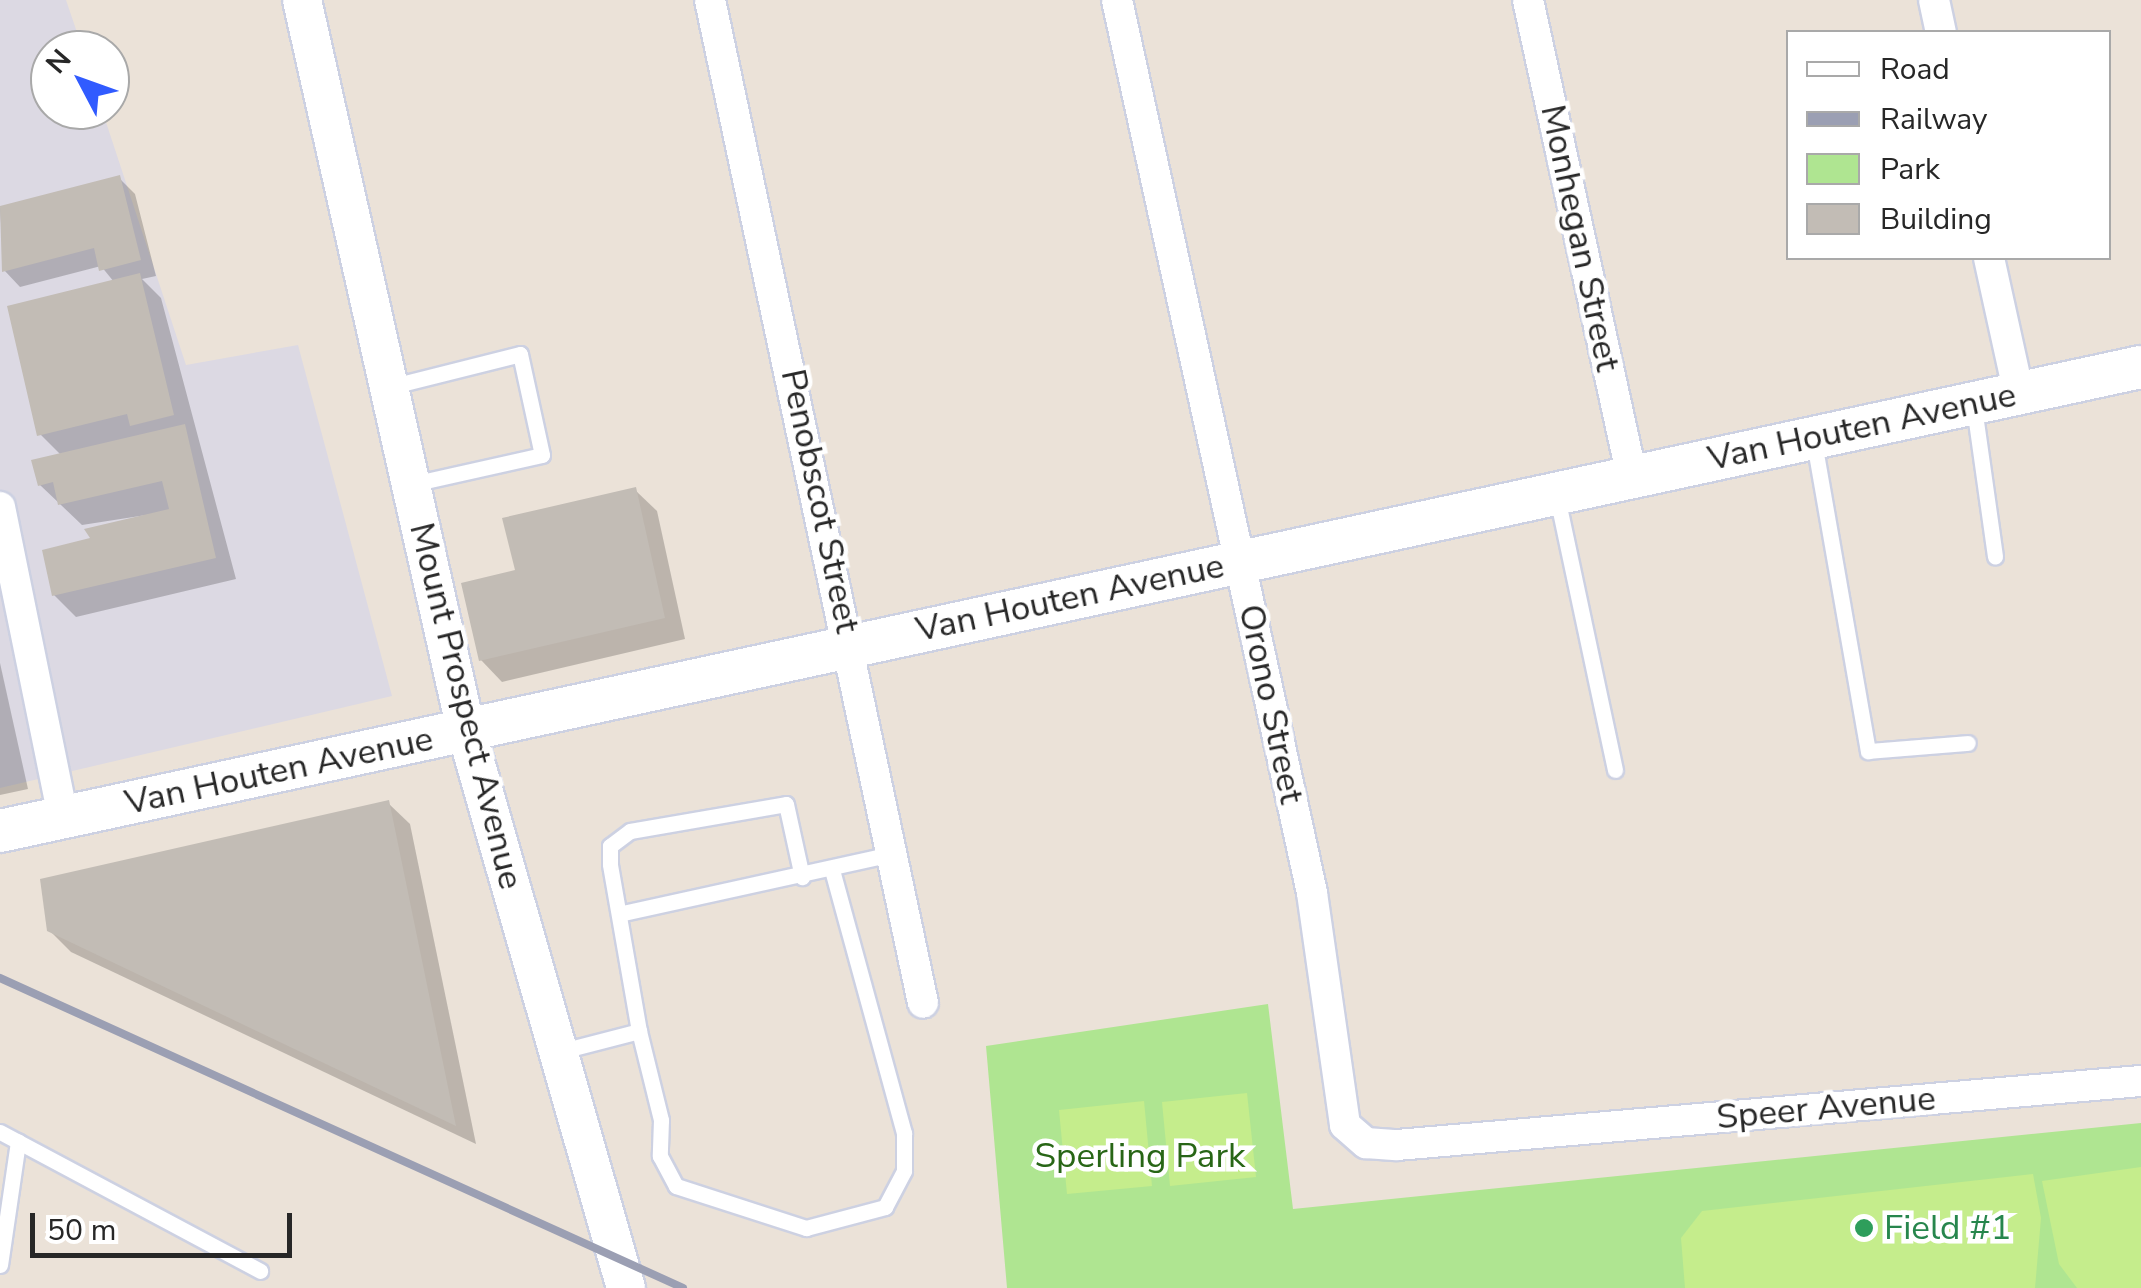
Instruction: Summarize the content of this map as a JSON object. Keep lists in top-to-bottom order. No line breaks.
{"streets":{"main road":["Van Houten Avenue"],"street":["Monhegan Street","Penobscot Street","Orono Street","Mount Prospect Avenue","Speer Avenue"]},"crossings":[["Monhegan Street","Van Houten Avenue"],["Van Houten Avenue","Penobscot Street"],["Van Houten Avenue","Orono Street"],["Van Houten Avenue","Mount Prospect Avenue"],["Orono Street","Speer Avenue"]],"parks":["Sperling Park"],"places":["Field #1"],"legend":["Road","Railway","Park","Building"],"scale_bar":"50 m","north":"top left"}
